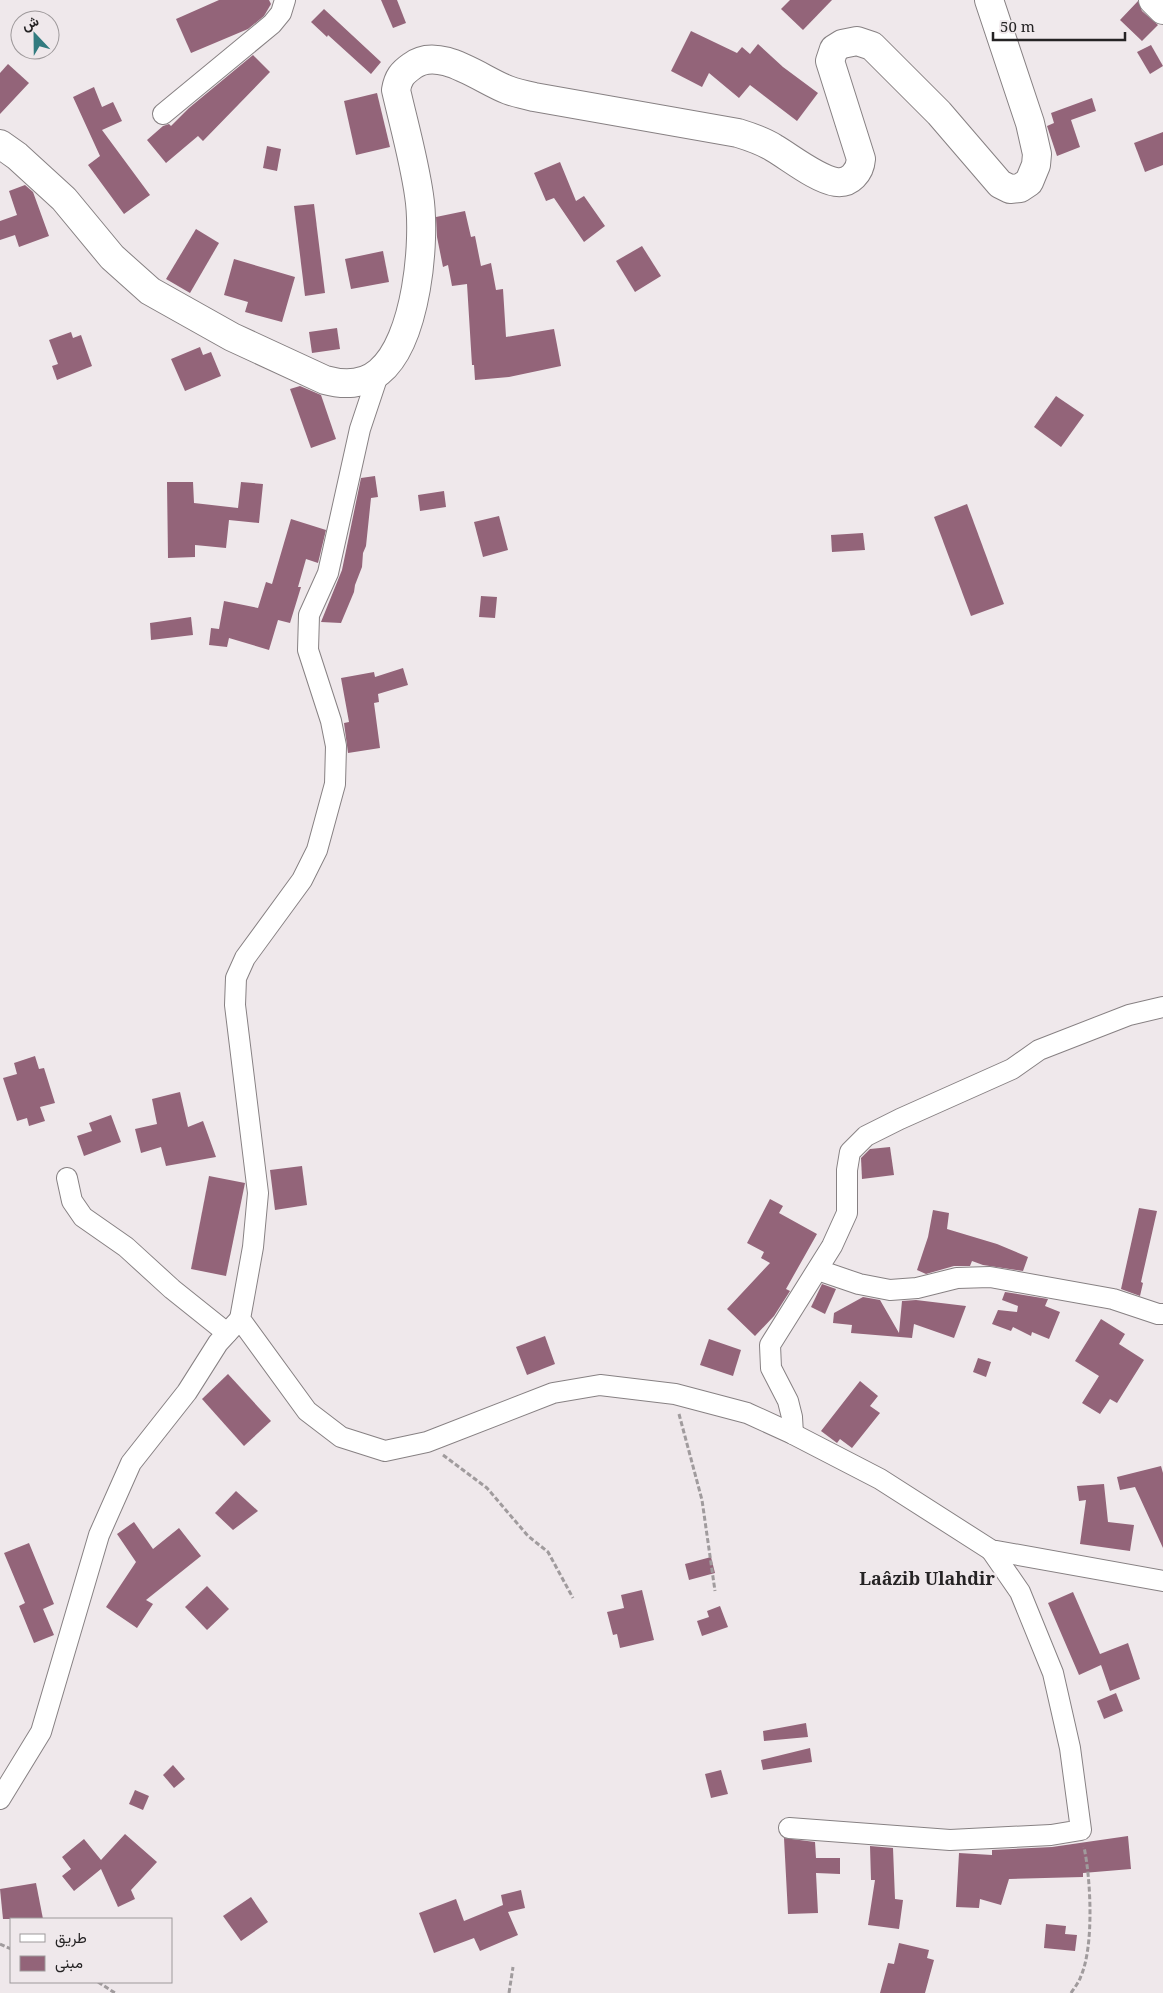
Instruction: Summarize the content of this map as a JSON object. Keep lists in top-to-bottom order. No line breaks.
{"districts":["Laâzib Ulahdir"],"legend":["طريق","مبنى"],"scale_bar":"50 m","north":"top"}
